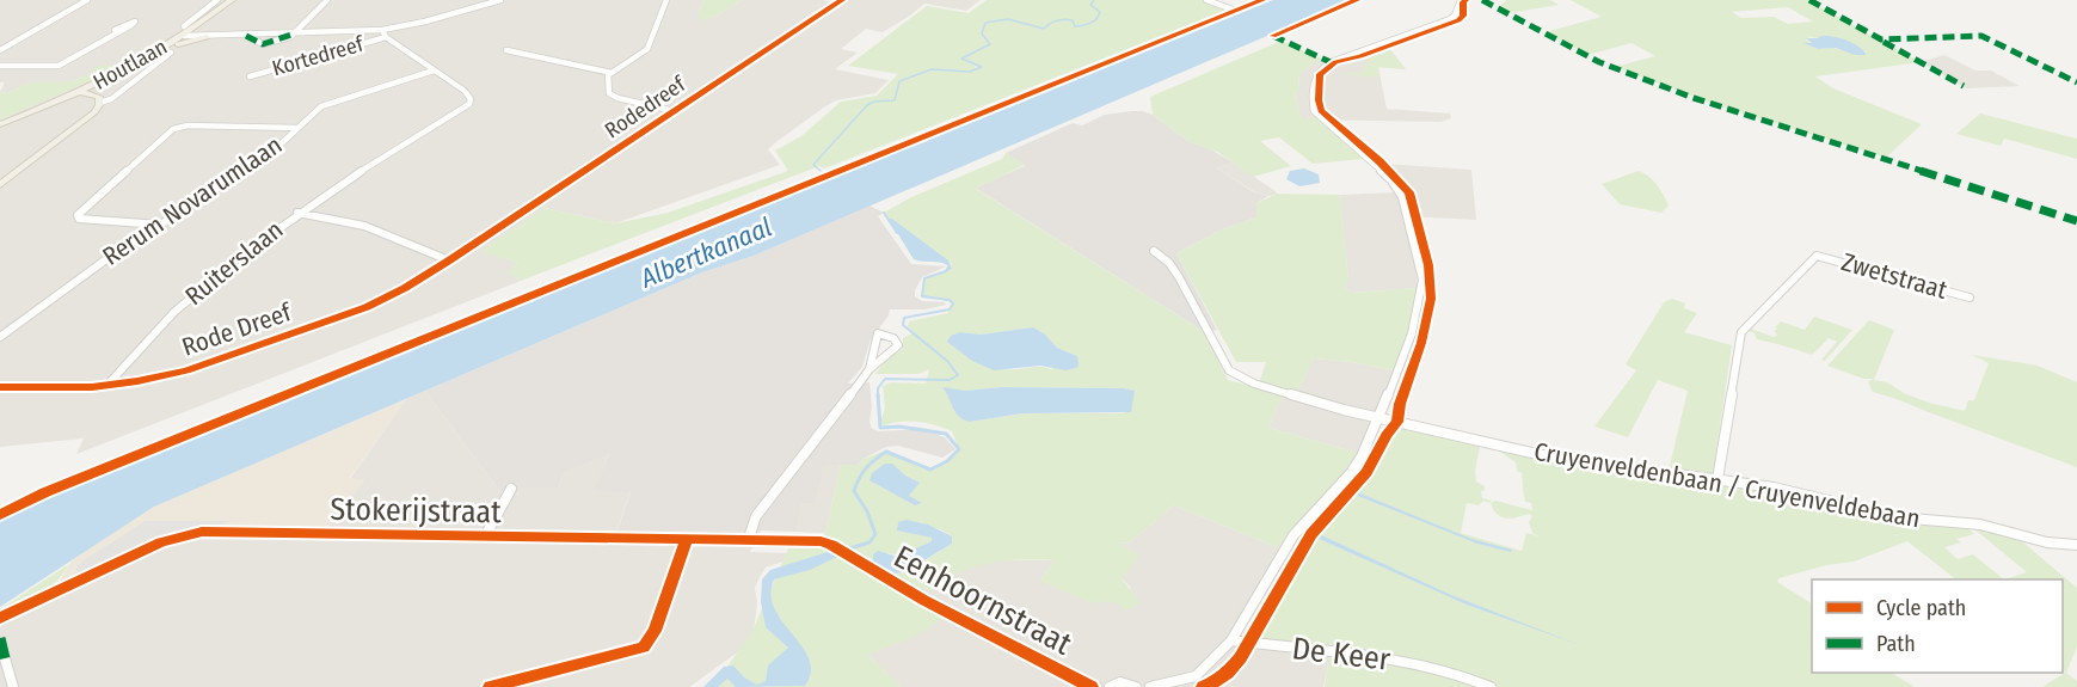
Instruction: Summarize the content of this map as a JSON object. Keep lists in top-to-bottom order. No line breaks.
{"streets":{"main road":["Houtlaan"],"street":["Kortedreef","Rodedreef","Rerum Novarumlaan","Ruiterslaan","Zwetstraat","Rode Dreef","Cruyenveldenbaan / Cruyenveldebaan","Stokerijstraat","Eenhoornstraat","De Keer"]},"crossings":[["Rodedreef","Rode Dreef"],["Rerum Novarumlaan","Ruiterslaan"],["Ruiterslaan","Rode Dreef"],["Zwetstraat","Cruyenveldenbaan / Cruyenveldebaan"],["Stokerijstraat","Eenhoornstraat"]],"water":["Albertkanaal"],"legend":["Cycle path","Path"]}
